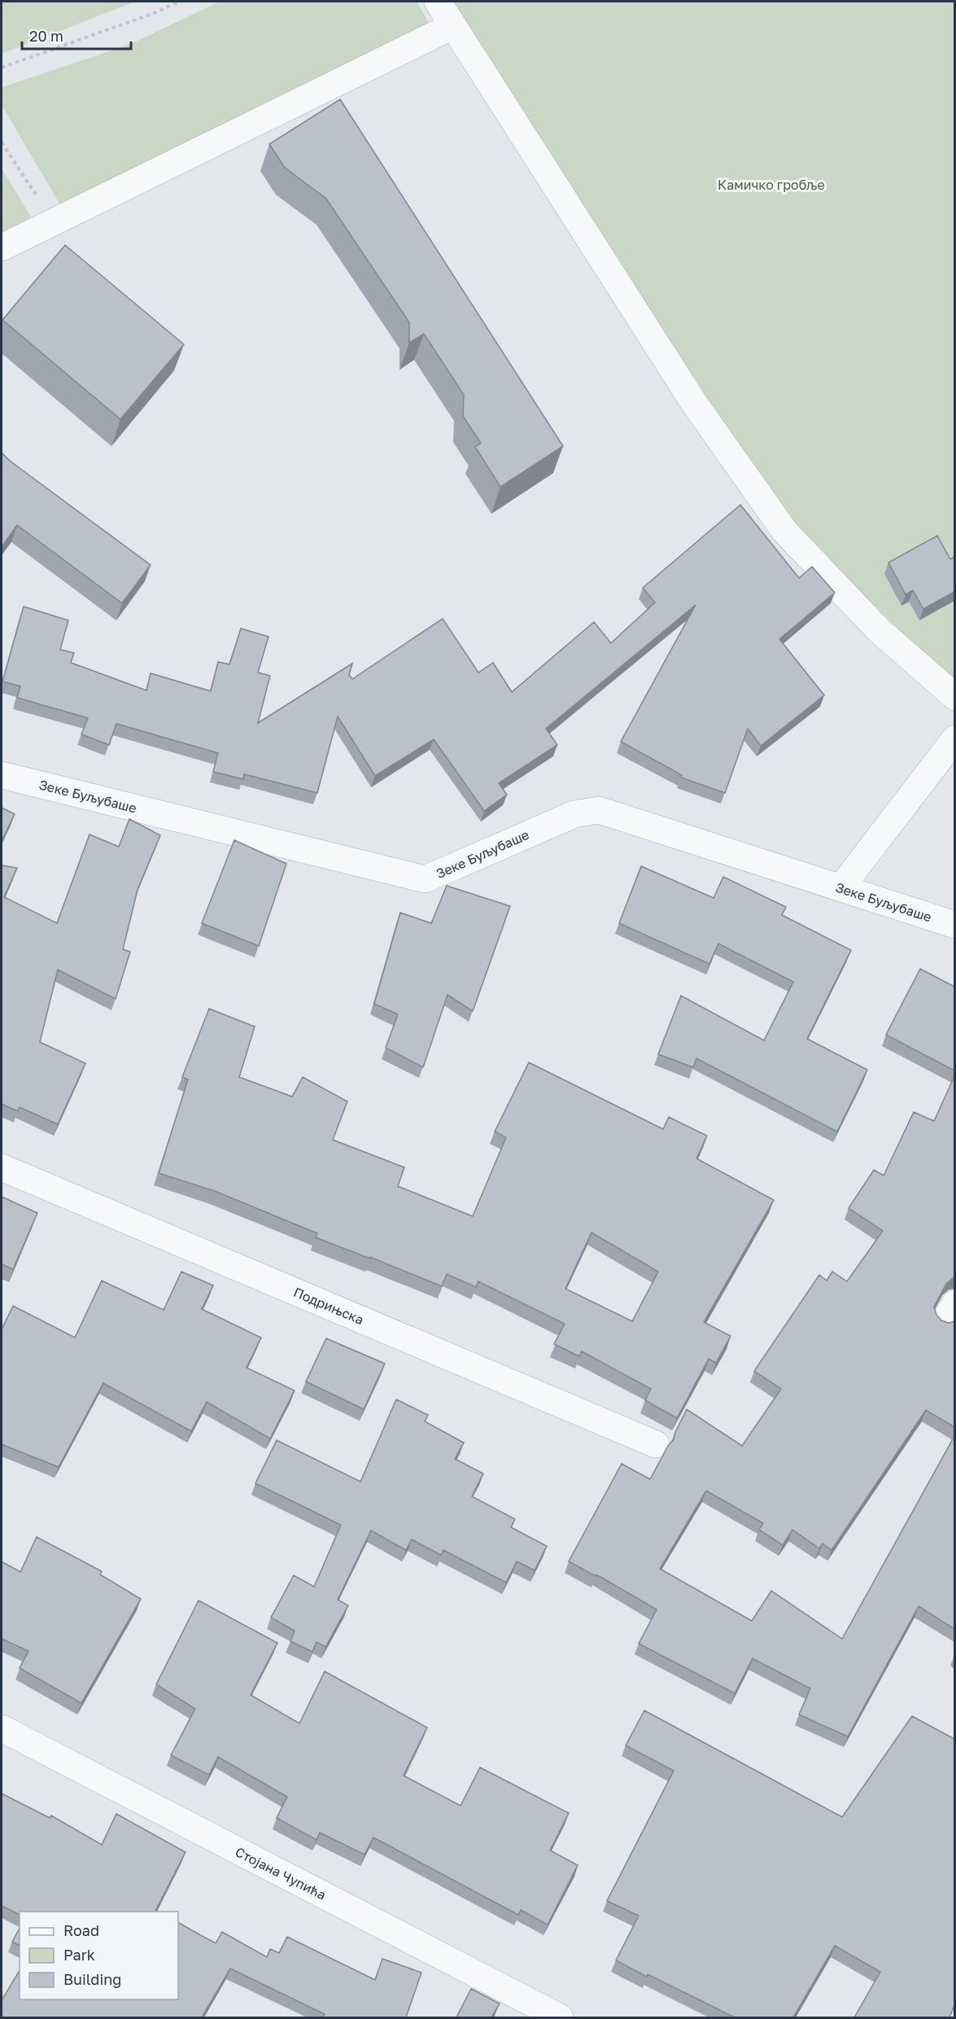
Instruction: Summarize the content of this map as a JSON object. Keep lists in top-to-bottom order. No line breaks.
{"streets":{"street":["Зеке Буљубаше","Подрињска","Стојана Чупића"]},"parks":["Камичко гробље"],"legend":["Road","Park","Building"],"scale_bar":"20 m"}
